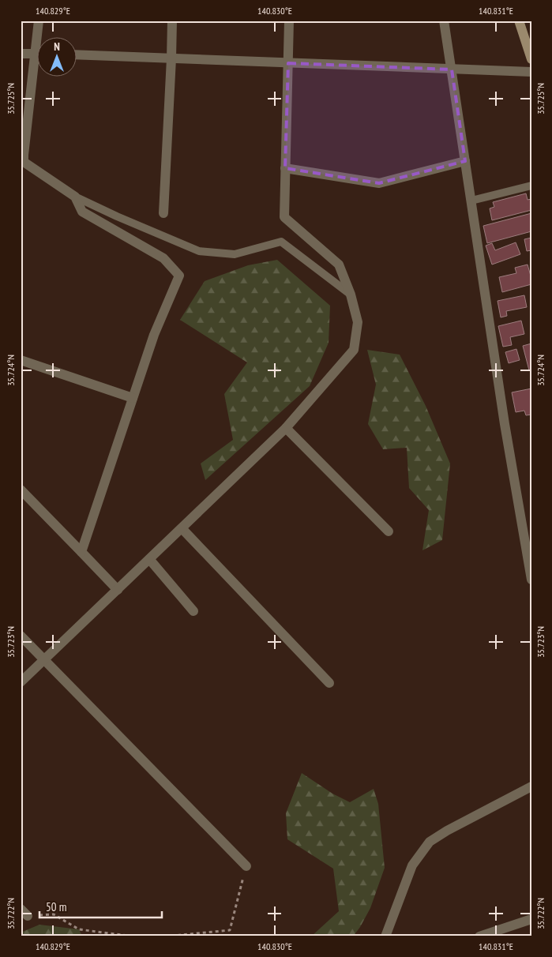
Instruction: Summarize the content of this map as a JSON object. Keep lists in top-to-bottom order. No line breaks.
{"scale_bar":"50 m","north":"top","coordinates":["140.829°E","140.830°E","140.831°E","35.725°N","35.724°N","35.723°N","35.722°N"]}
